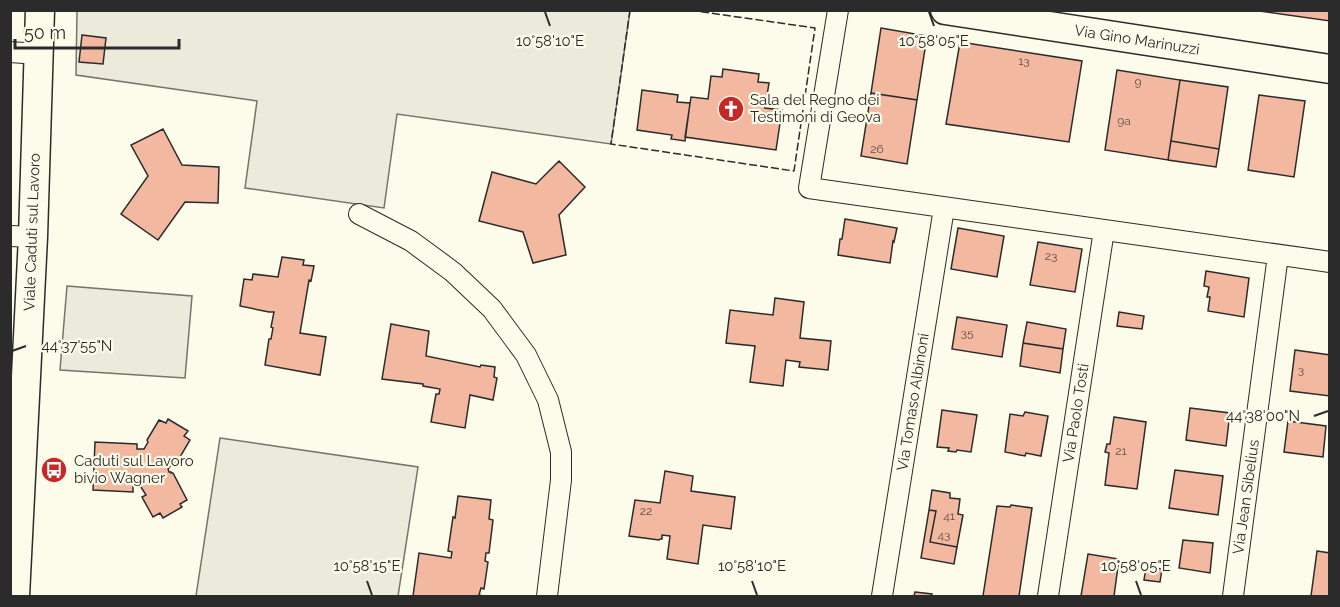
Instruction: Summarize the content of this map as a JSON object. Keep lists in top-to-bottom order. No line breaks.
{"streets":{"street":["Via Gino Marinuzzi","Viale Caduti sul Lavoro","Via Tomaso Albinoni","Via Paolo Tosti","Via Jean Sibelius"]},"places":{"church":["Sala del Regno dei Testimoni di Geova"],"bus stop":["Caduti sul Lavoro bivio Wagner"]},"house_numbers":["13","9","9a","26","23","35","3","21","22","41","43"],"scale_bar":"50 m","coordinates":["10°58'10\"E","10°58'05\"E","44°37'55\"N","44°38'00\"N","10°58'15\"E"]}
